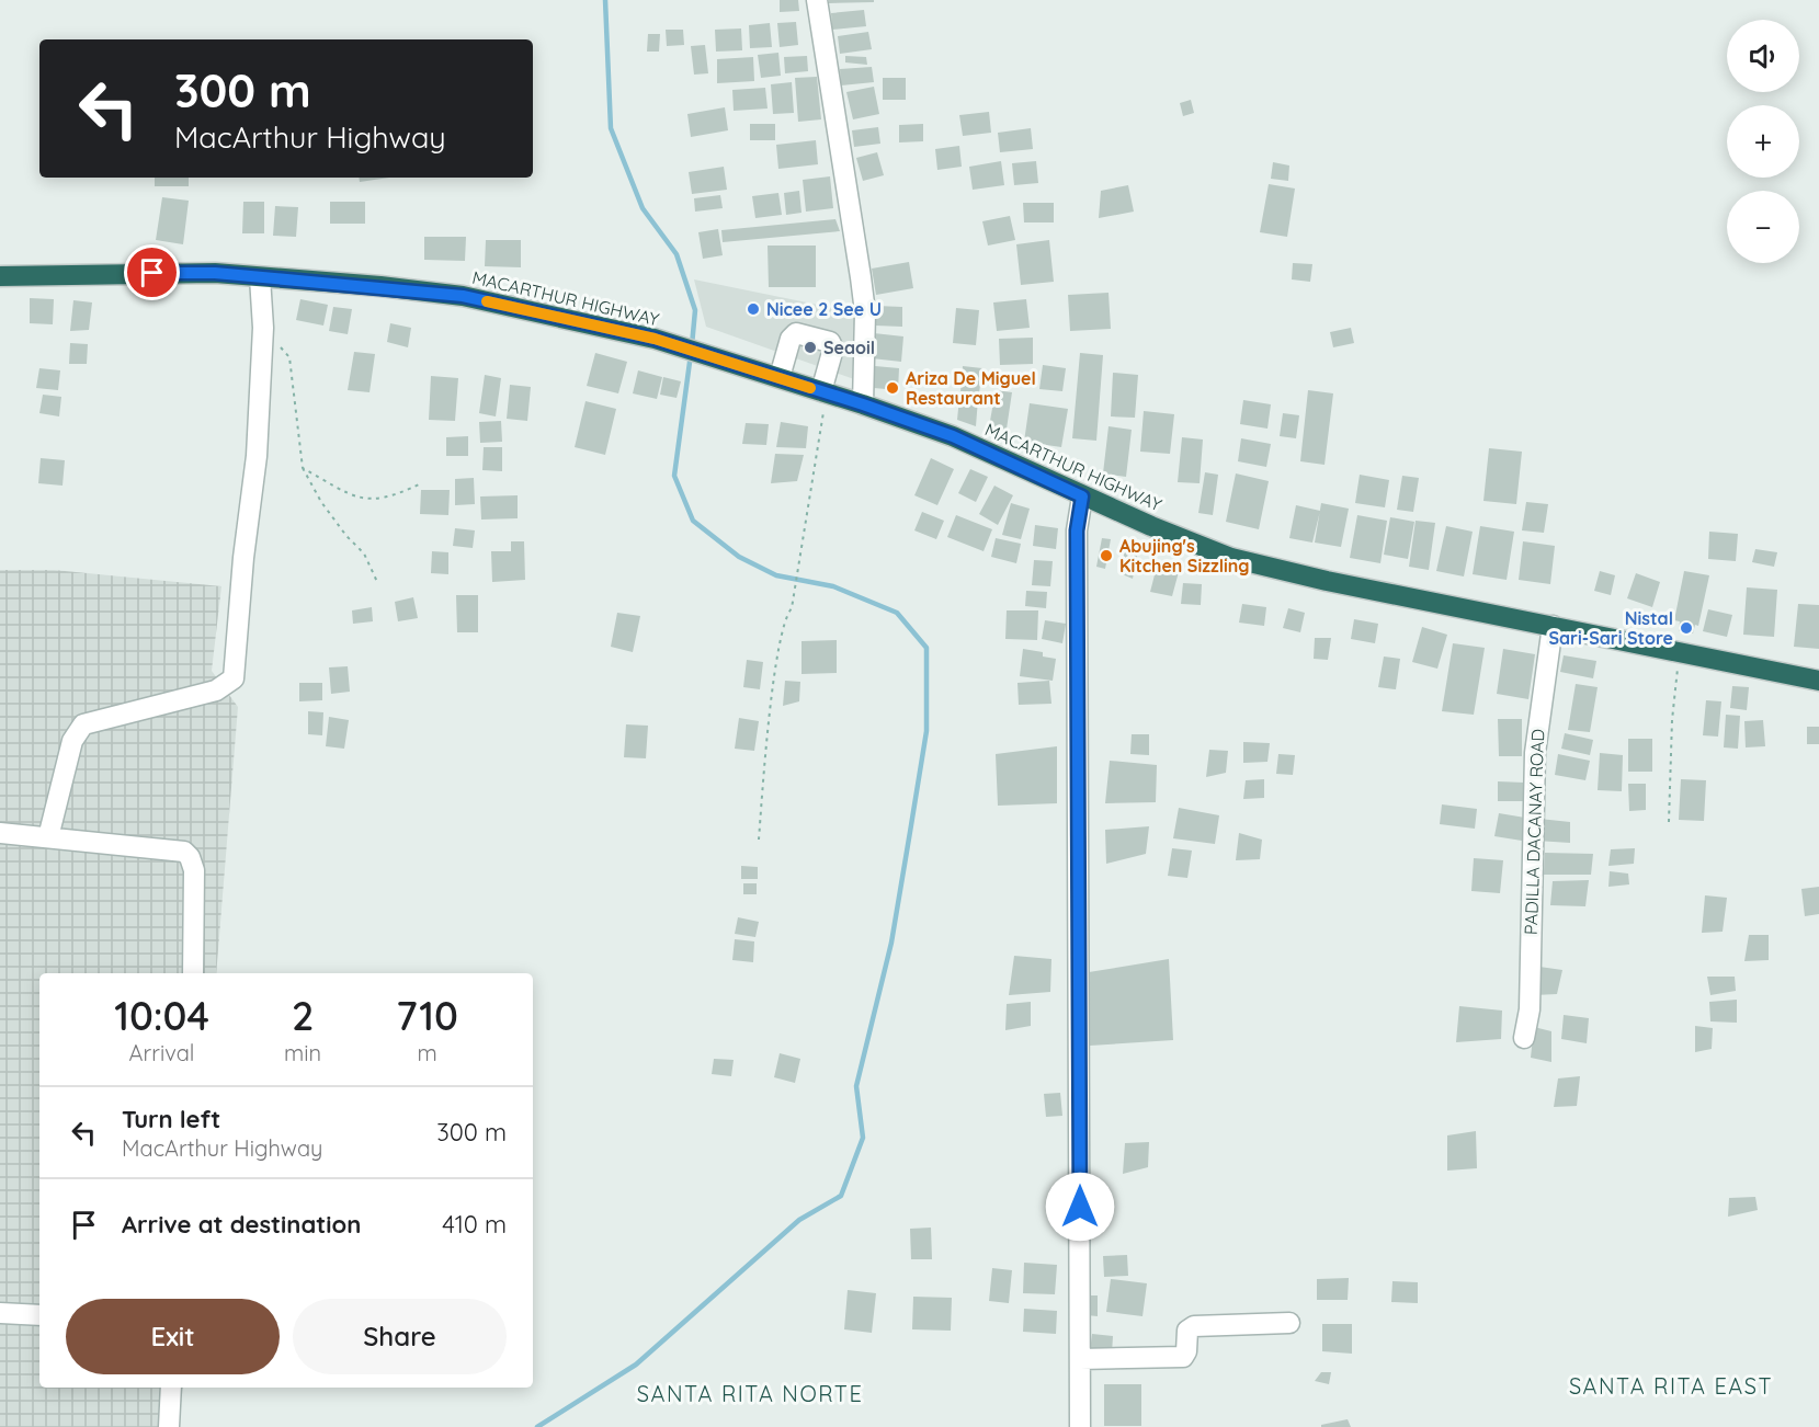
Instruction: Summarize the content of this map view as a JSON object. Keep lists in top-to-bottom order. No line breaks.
{"streets":{"highway":["MACARTHUR HIGHWAY"],"street":["PADILLA DACANAY ROAD"]},"crossings":[["MACARTHUR HIGHWAY","PADILLA DACANAY ROAD"]],"districts":["SANTA RITA EAST","SANTA RITA NORTE"],"places":["Nicee 2 See U","Seaoil","Ariza De Miguel Restaurant","Abujing's Kitchen Sizzling","Nistal Sari-Sari Store"],"page":{"map_buttons":["+","−"],"turn":["300 m","MacArthur Highway"],"eta":["10:04","Arrival","2","min","710","m"],"list":[{"name":"Turn left","note":"MacArthur Highway","value":"300 m"},{"name":"Arrive at destination","value":"410 m"}],"buttons":["Exit","Share"]}}
